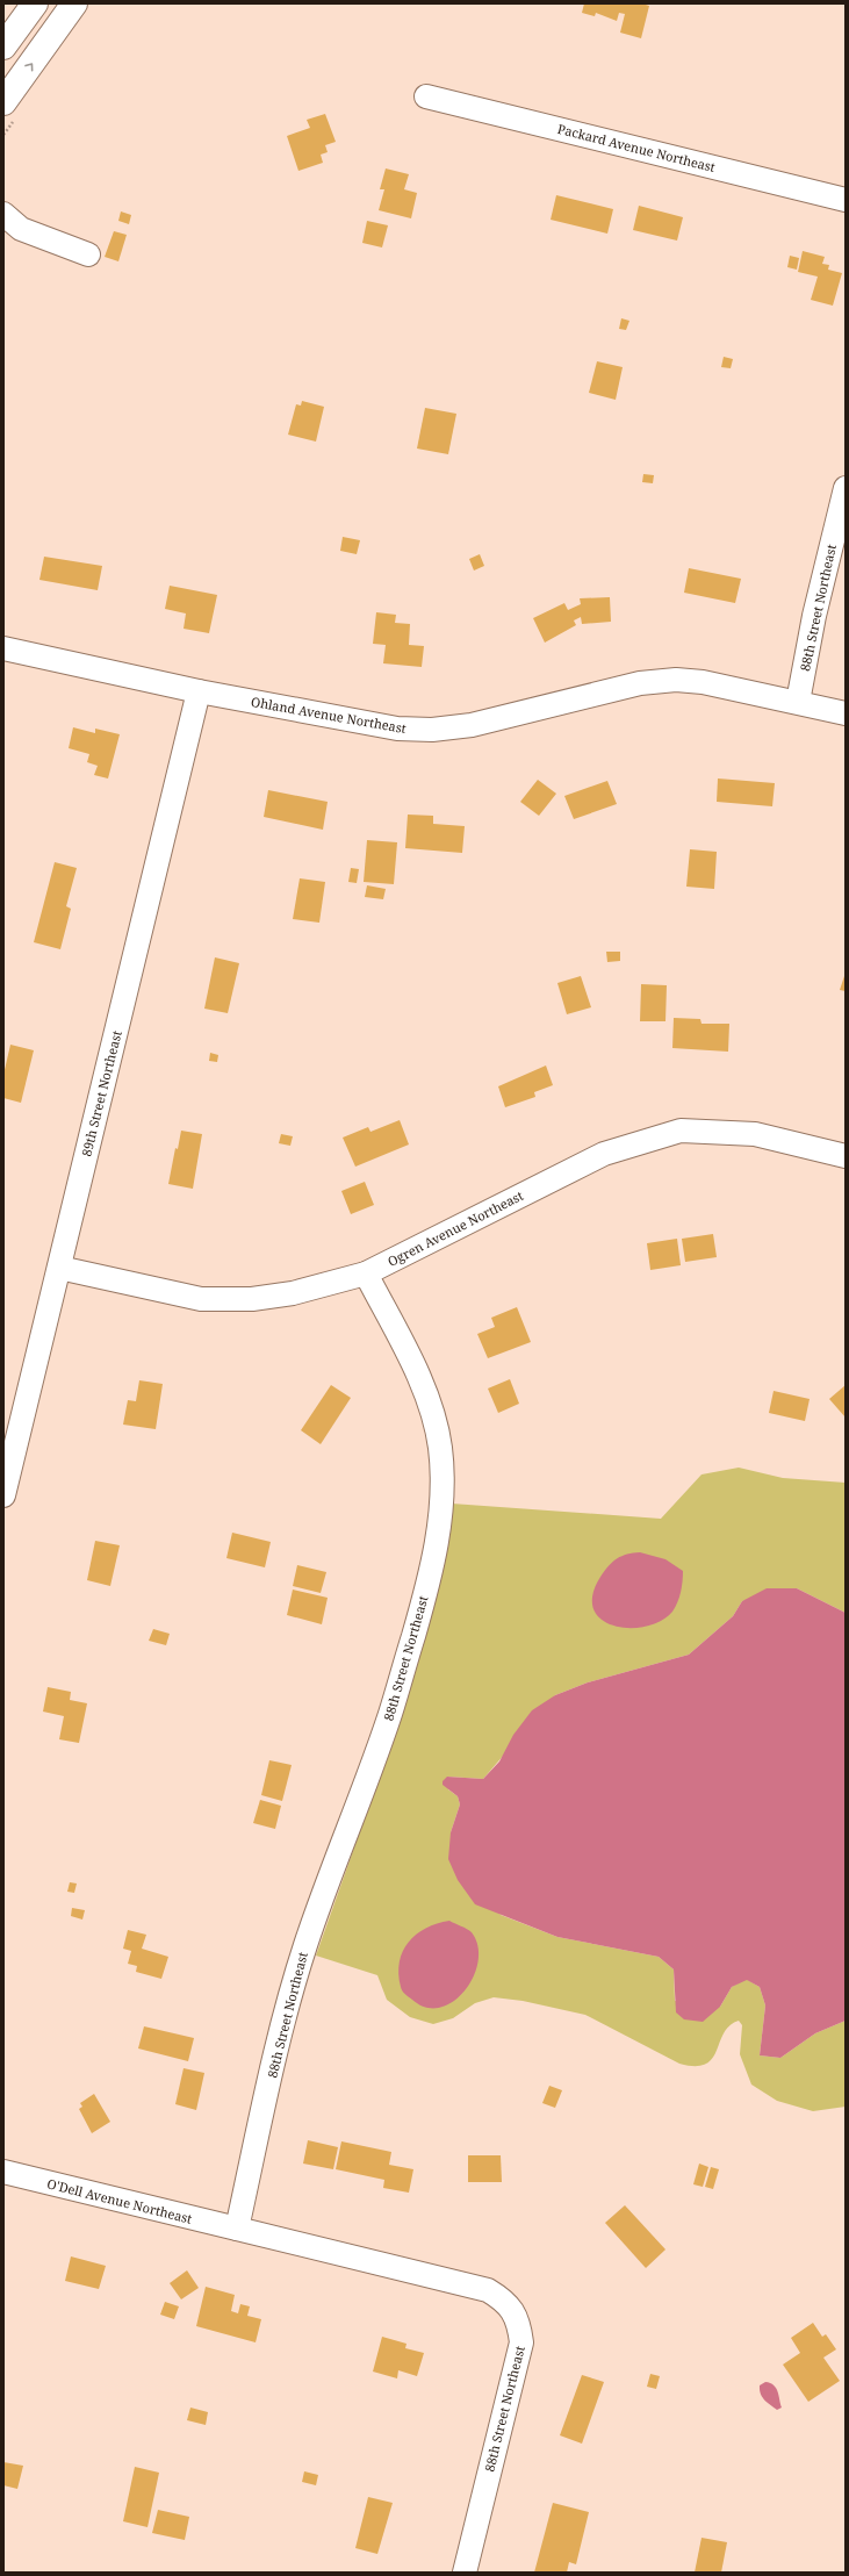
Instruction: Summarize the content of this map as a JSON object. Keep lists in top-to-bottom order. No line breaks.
{"streets":{"street":["Packard Avenue Northeast","88th Street Northeast","Ohland Avenue Northeast","89th Street Northeast","Ogren Avenue Northeast","O'Dell Avenue Northeast"]},"crossings":[["88th Street Northeast","Ohland Avenue Northeast"],["88th Street Northeast","Ogren Avenue Northeast"],["88th Street Northeast","O'Dell Avenue Northeast"],["Ohland Avenue Northeast","89th Street Northeast"],["89th Street Northeast","Ogren Avenue Northeast"]]}
